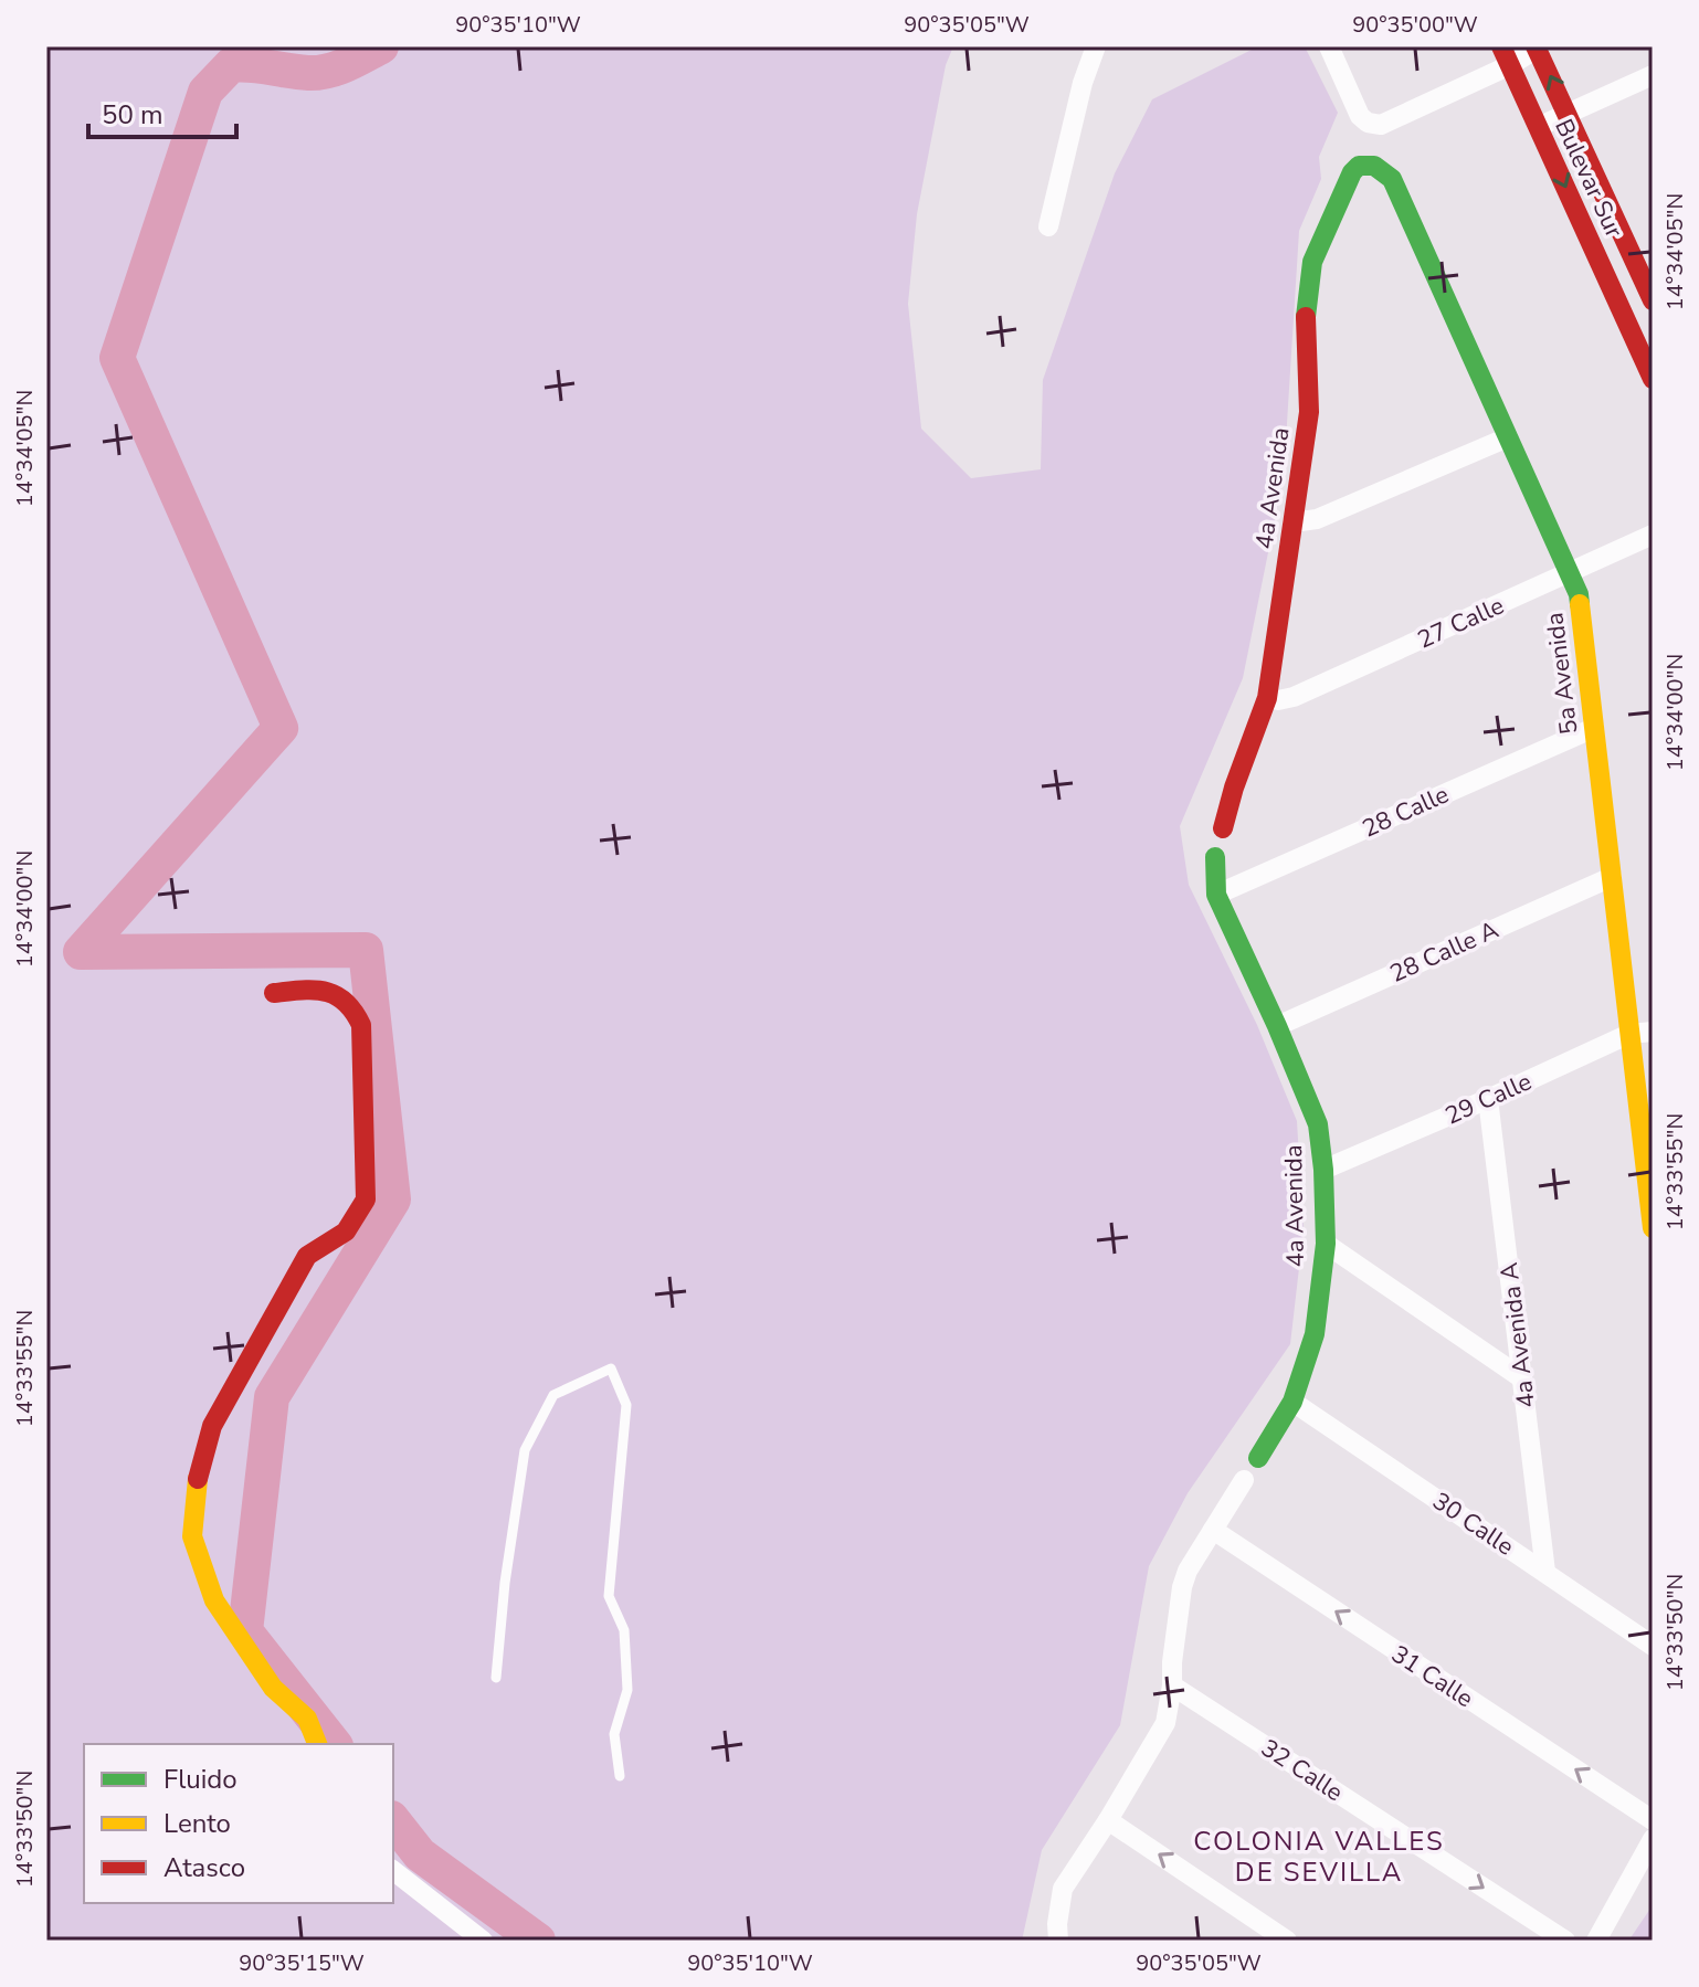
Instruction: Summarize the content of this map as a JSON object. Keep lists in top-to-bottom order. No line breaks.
{"streets":{"street":["Bulevar Sur","4a Avenida","27 Calle","5a Avenida","28 Calle","28 Calle A","29 Calle","4a Avenida A","30 Calle","31 Calle","32 Calle"]},"crossings":[["4a Avenida","27 Calle"],["4a Avenida","5a Avenida"],["4a Avenida","28 Calle"],["4a Avenida","28 Calle A"],["4a Avenida","29 Calle"],["4a Avenida","30 Calle"],["27 Calle","5a Avenida"],["5a Avenida","28 Calle"],["5a Avenida","28 Calle A"],["5a Avenida","29 Calle"],["29 Calle","4a Avenida A"],["4a Avenida A","30 Calle"]],"one_way":["31 Calle"],"districts":["COLONIA VALLES DE SEVILLA"],"legend":["Fluido","Lento","Atasco"],"scale_bar":"50 m","coordinates":["90°35'10\"W","90°35'05\"W","90°35'00\"W","14°34'05\"N","14°34'00\"N","14°33'55\"N","14°33'50\"N","90°35'15\"W"]}
